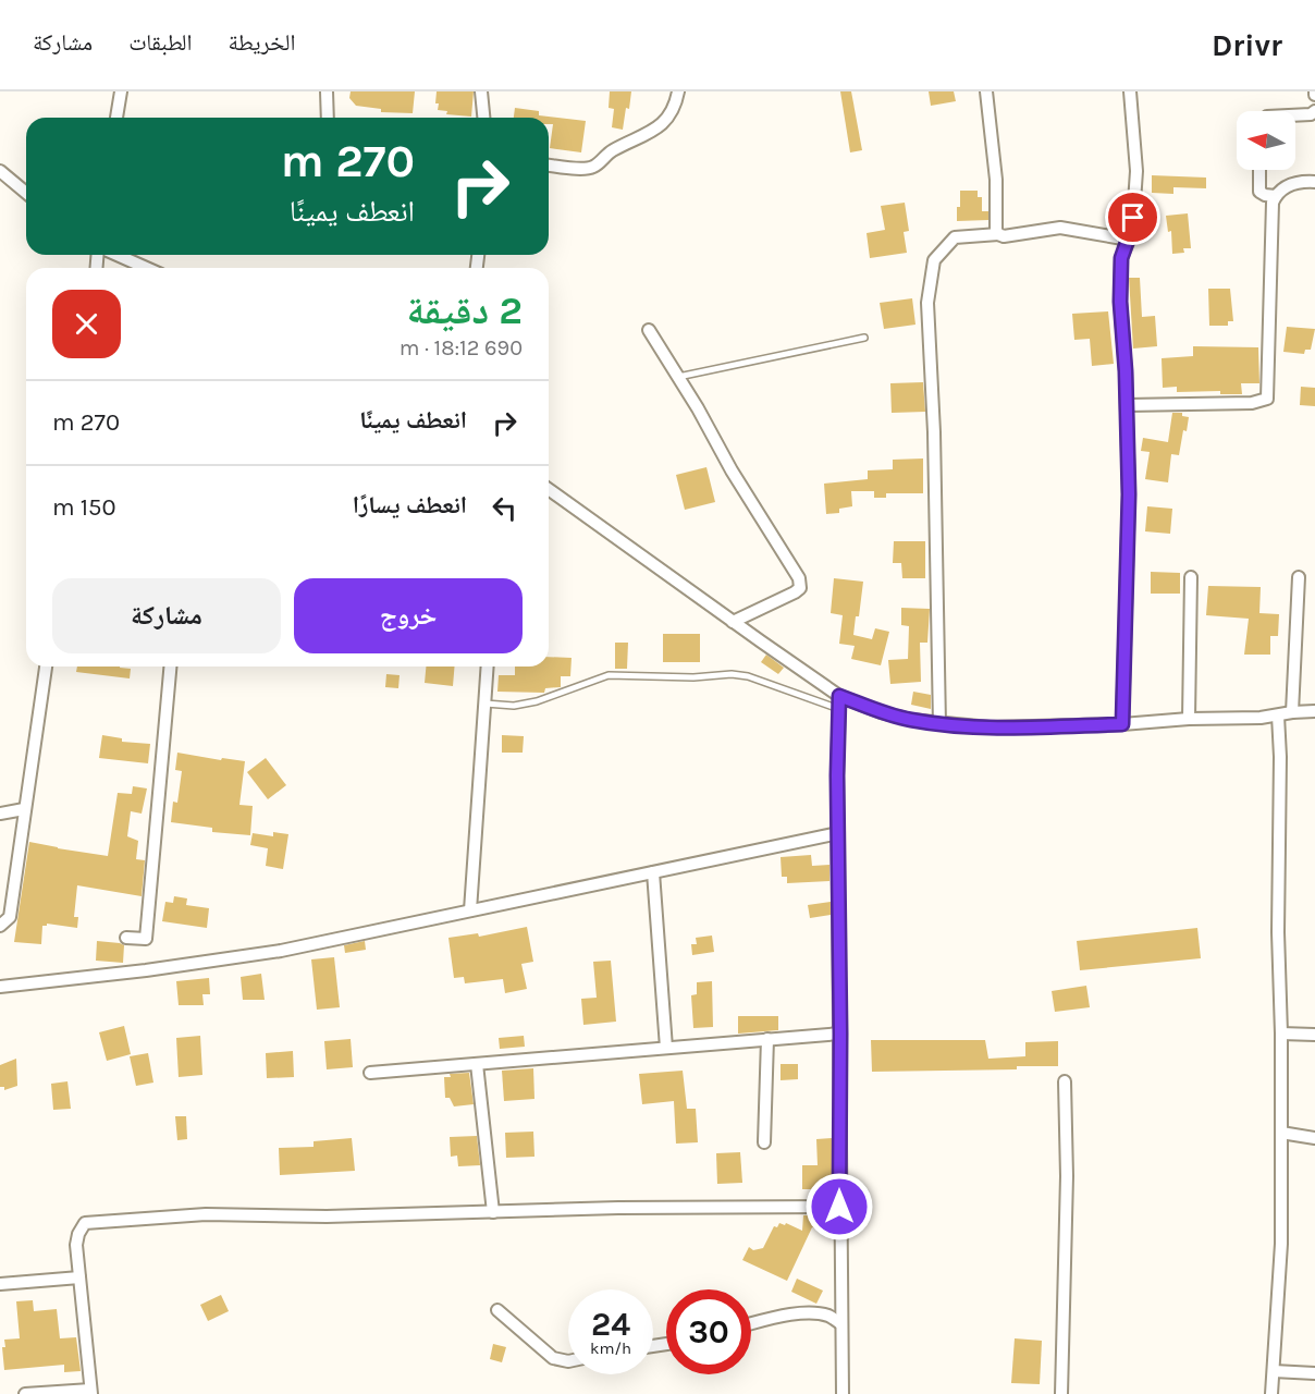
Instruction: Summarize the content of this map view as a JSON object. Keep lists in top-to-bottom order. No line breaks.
{"north":"left","page":{"header":"Drivr","nav":["الخريطة","الطبقات","مشاركة"],"turn":["270 m","انعطف يمينًا"],"heading":["2 دقيقة","690 m · 18:12"],"list":[{"name":"انعطف يمينًا","value":"270 m"},{"name":"انعطف يسارًا","value":"150 m"}],"buttons":["خروج","مشاركة"],"speed":"24 km/h","limit":"30"}}
